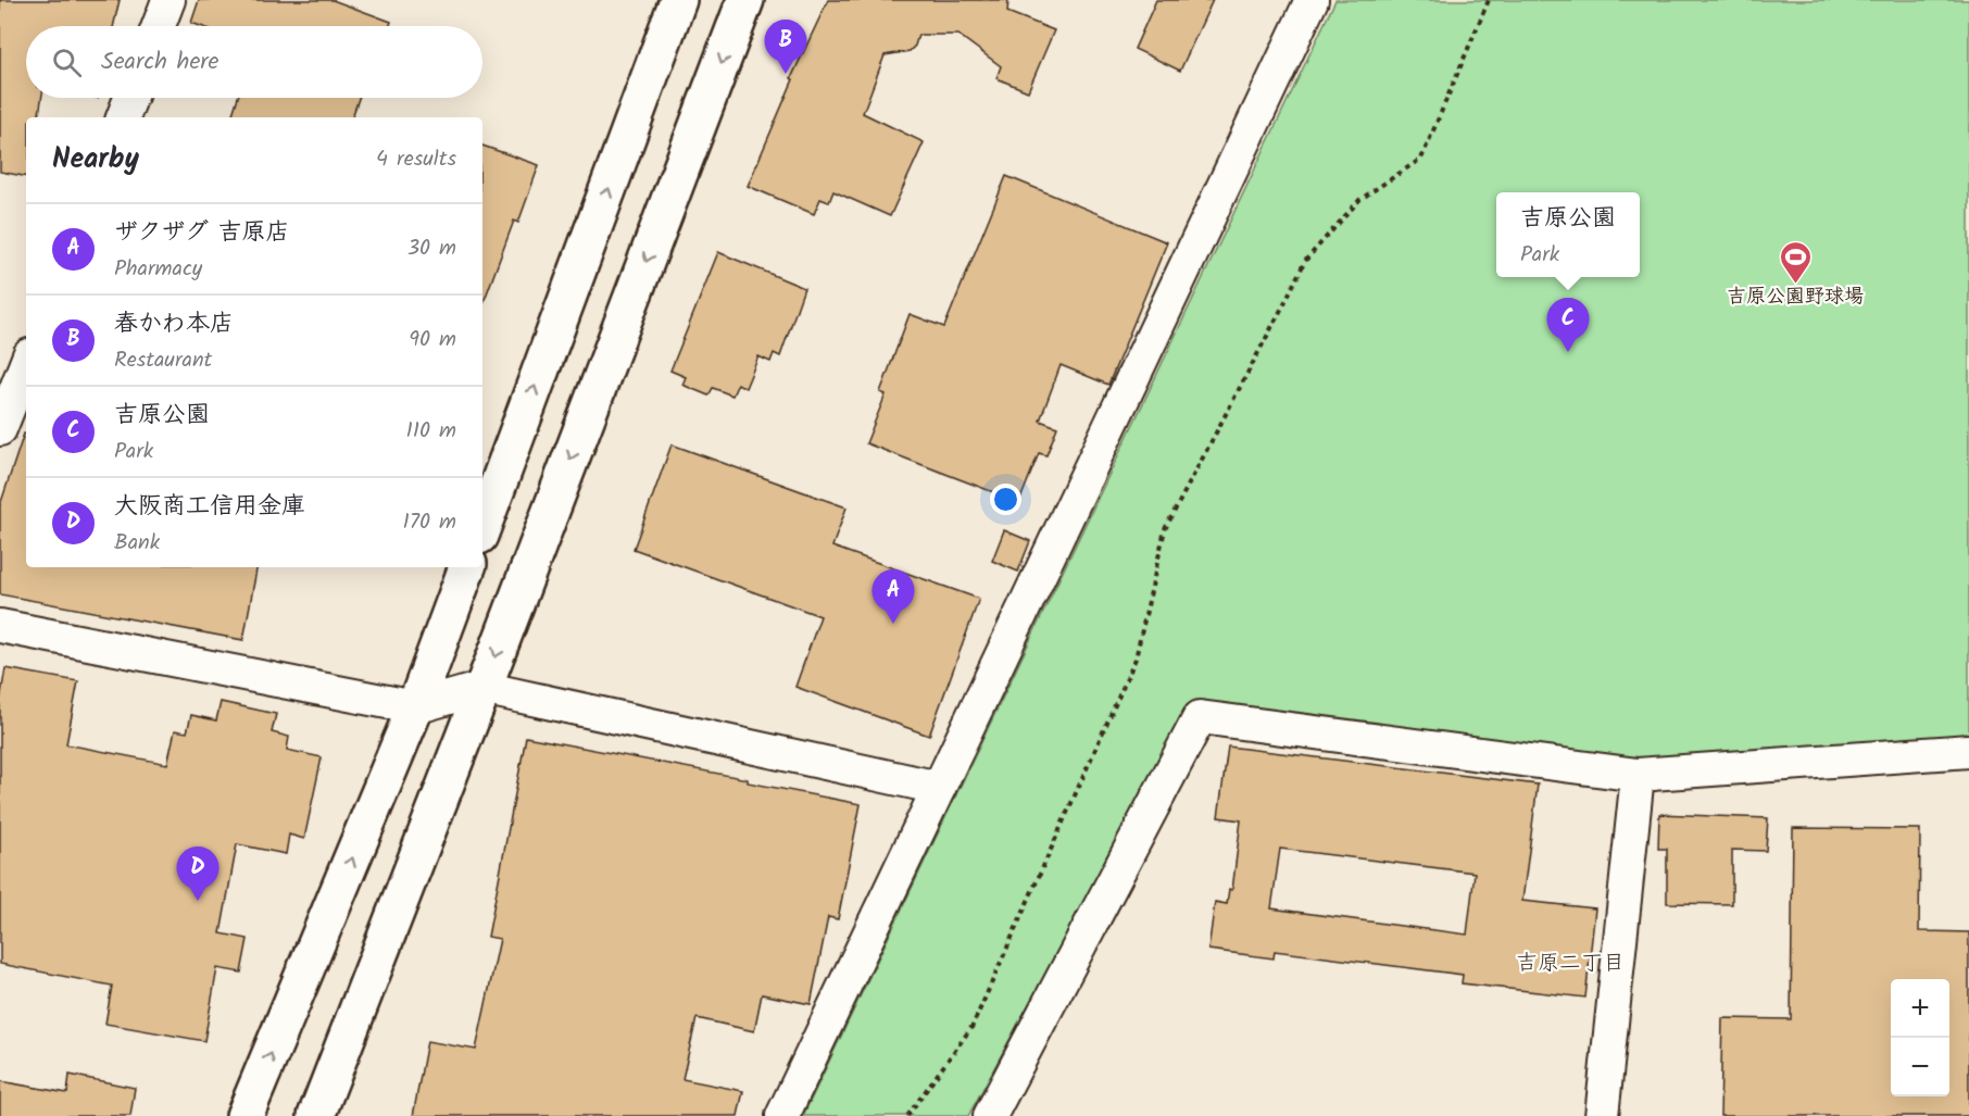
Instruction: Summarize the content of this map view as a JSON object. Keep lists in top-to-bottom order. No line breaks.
{"districts":["吉原二丁目"],"places":{"sports":["吉原公園野球場"]},"page":{"pins":["B","C","A","D"],"search":"Search here","heading":["Nearby","4 results"],"popup":["吉原公園","Park"],"list":[{"mark":"A","name":"ザクザグ 吉原店","note":"Pharmacy","value":"30 m"},{"mark":"B","name":"春かわ本店","note":"Restaurant","value":"90 m"},{"mark":"C","name":"吉原公園","note":"Park","value":"110 m"},{"mark":"D","name":"大阪商工信用金庫","note":"Bank","value":"170 m"}],"map_buttons":["+","−"]}}
